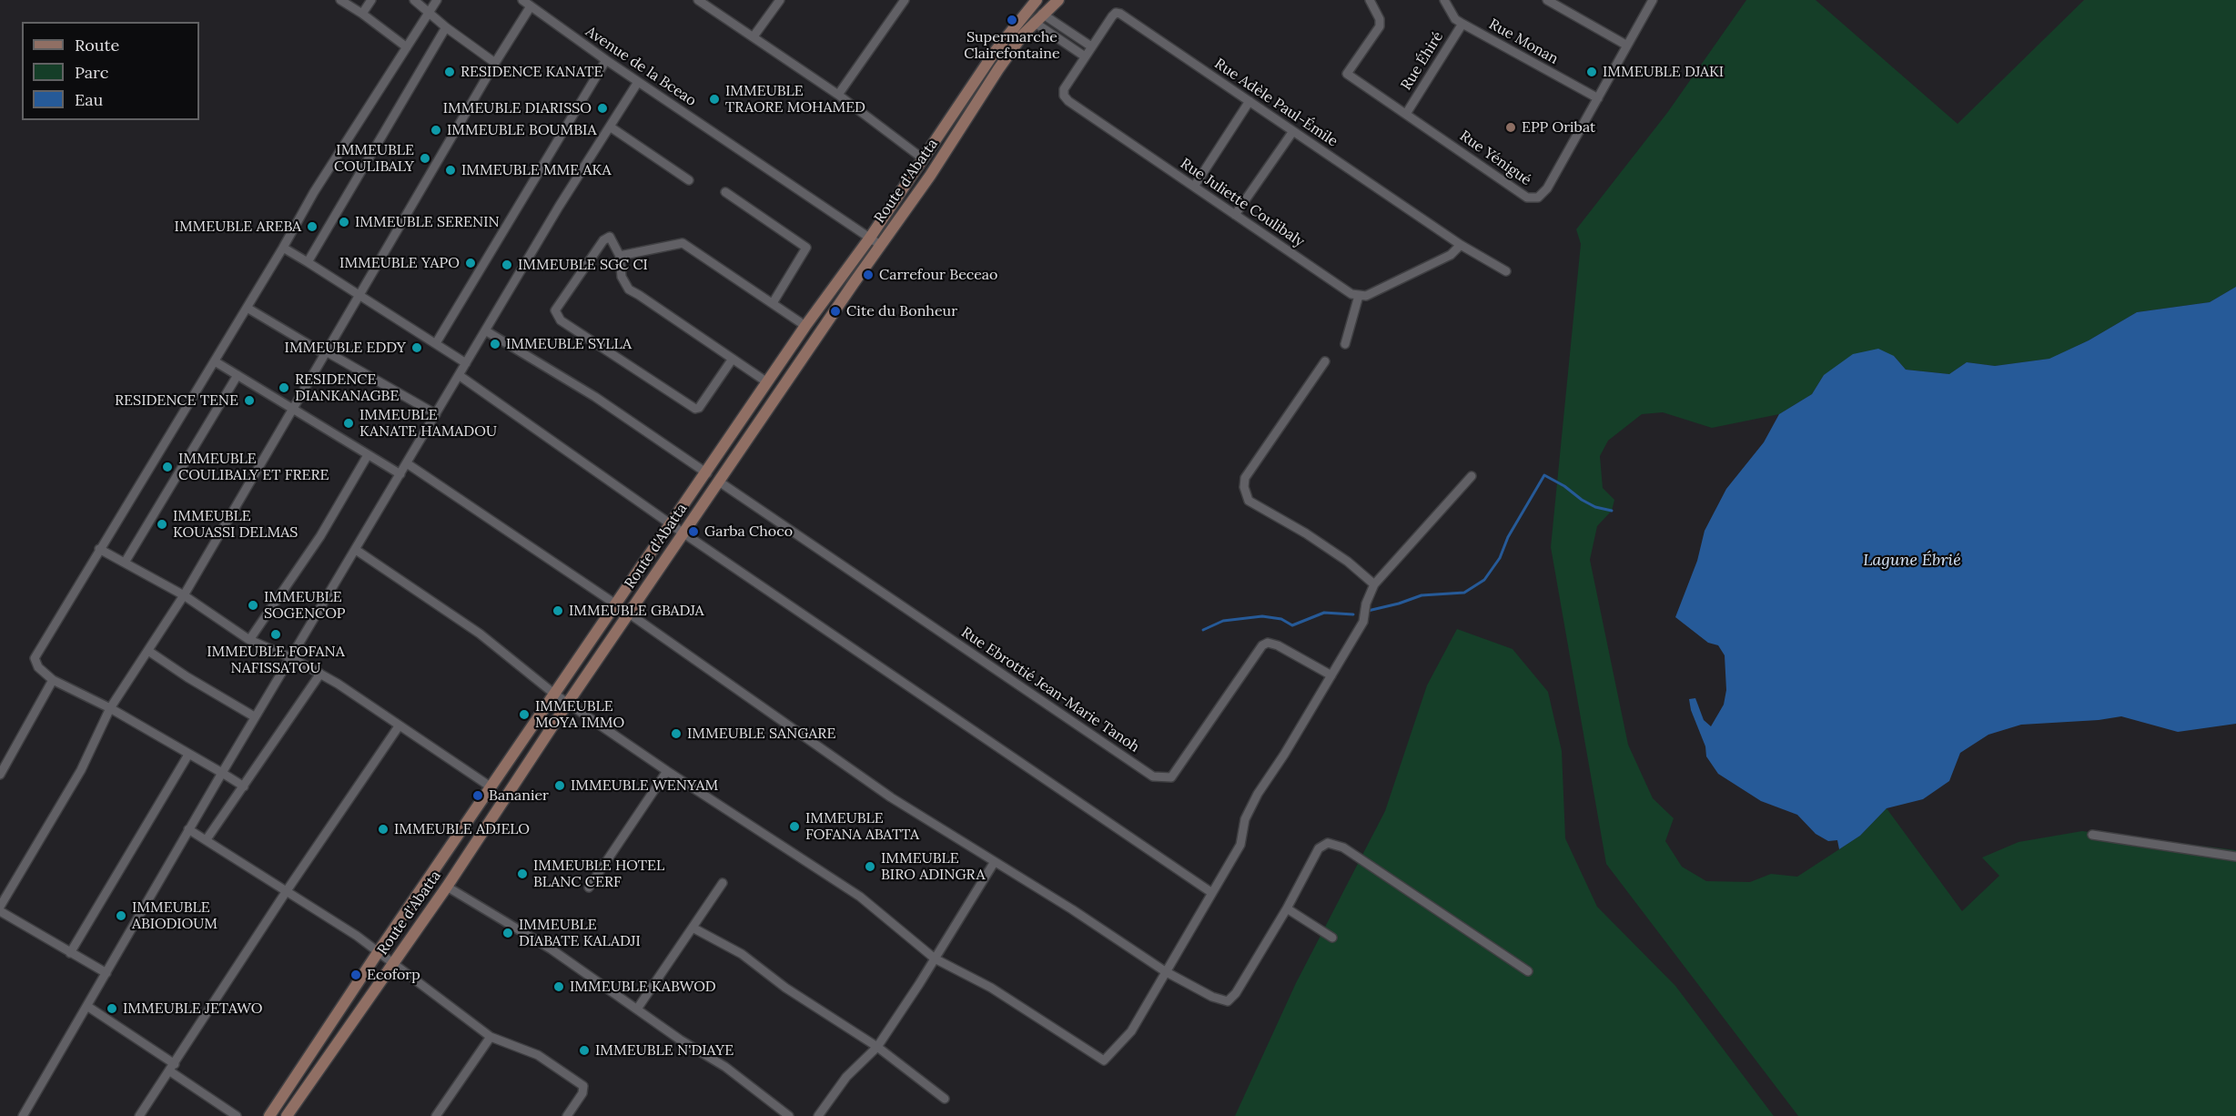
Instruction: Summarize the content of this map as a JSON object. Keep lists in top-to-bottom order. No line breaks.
{"streets":{"street":["Rue Monan","Rue Éhiré","Avenue de la Bceao","Rue Adèle Paul-Émile","Rue Yénigué","Route d'Abatta","Rue Juliette Coulibaly","Rue Ebrottié Jean-Marie Tanoh"]},"crossings":[["Rue Monan","Rue Éhiré"],["Rue Monan","Rue Yénigué"],["Rue Éhiré","Rue Yénigué"],["Avenue de la Bceao","Route d'Abatta"],["Rue Adèle Paul-Émile","Rue Juliette Coulibaly"],["Route d'Abatta","Rue Ebrottié Jean-Marie Tanoh"]],"water":["Lagune Ébrié"],"places":["Supermarche Clairefontaine","RESIDENCE KANATE","IMMEUBLE DJAKI","IMMEUBLE TRAORE MOHAMED","IMMEUBLE DIARISSO","EPP Oribat","IMMEUBLE BOUMBIA","IMMEUBLE COULIBALY","IMMEUBLE MME AKA","IMMEUBLE SERENIN","IMMEUBLE AREBA","IMMEUBLE YAPO","IMMEUBLE SGC CI","Carrefour Beceao","Cite du Bonheur","IMMEUBLE SYLLA","IMMEUBLE EDDY","RESIDENCE DIANKANAGBE","RESIDENCE TENE","IMMEUBLE KANATE HAMADOU","IMMEUBLE COULIBALY ET FRERE","IMMEUBLE KOUASSI DELMAS","Garba Choco","IMMEUBLE SOGENCOP","IMMEUBLE GBADJA","IMMEUBLE FOFANA NAFISSATOU","IMMEUBLE MOYA IMMO","IMMEUBLE SANGARE","IMMEUBLE WENYAM","Bananier","IMMEUBLE FOFANA ABATTA","IMMEUBLE ADJELO","IMMEUBLE BIRO ADINGRA","IMMEUBLE HOTEL BLANC CERF","IMMEUBLE ABIODIOUM","IMMEUBLE DIABATE KALADJI","Ecoforp","IMMEUBLE KABWOD","IMMEUBLE JETAWO","IMMEUBLE N'DIAYE"],"legend":["Route","Parc","Eau"]}
